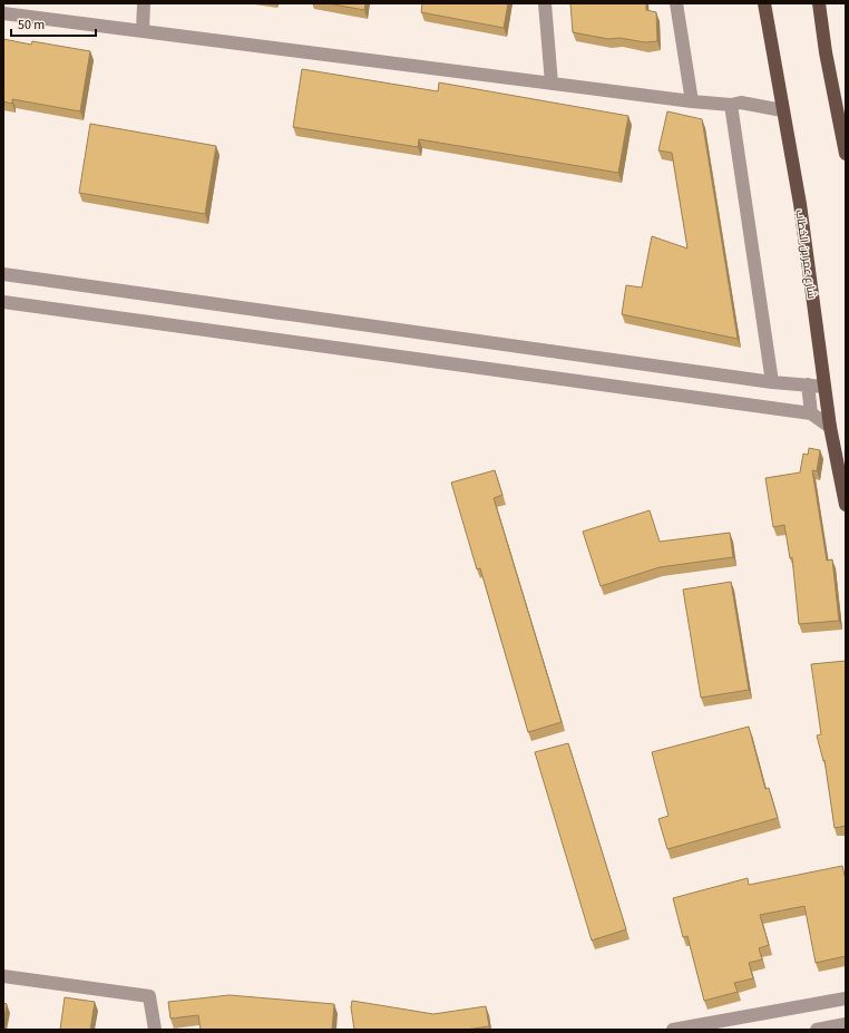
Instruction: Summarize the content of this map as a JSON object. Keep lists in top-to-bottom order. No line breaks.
{"streets":{"main road":["شارع عمر بن الخطاب"]},"scale_bar":"50 m"}
